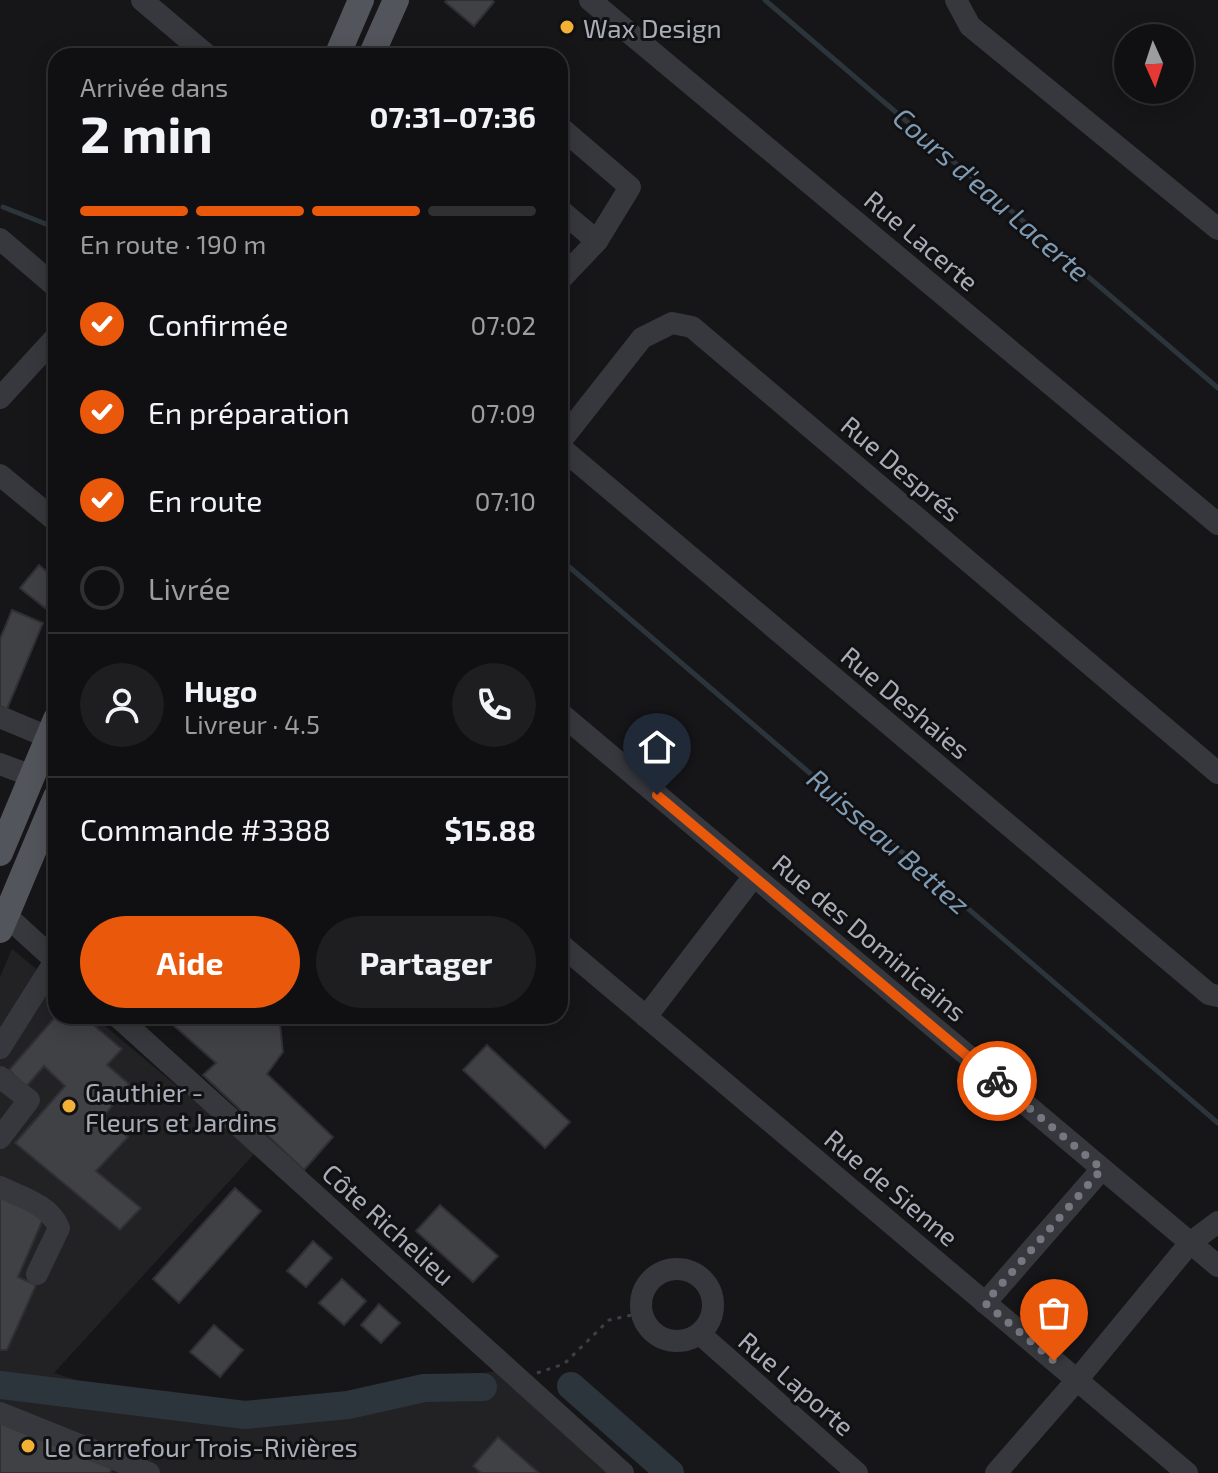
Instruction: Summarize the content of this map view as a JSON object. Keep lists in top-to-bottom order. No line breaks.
{"streets":{"street":["Rue Lacerte","Rue Després","Rue Deshaies","Rue des Dominicains","Rue de Sienne","Côte Richelieu","Rue Laporte"]},"water":["Cours d'eau Lacerte","Ruisseau Bettez"],"places":["Wax Design","Gauthier - Fleurs et Jardins","Le Carrefour Trois-Rivières"],"north":"bottom","page":{"heading":["2 min","Arrivée dans","07:31–07:36"],"panel":["Hugo","Livreur · 4.5","Commande #3388","$15.88"],"bar":"En route · 190 m","list":[["Confirmée","07:02"],["En préparation","07:09"],["En route","07:10"],"Livrée"],"buttons":["Aide","Partager"]}}
